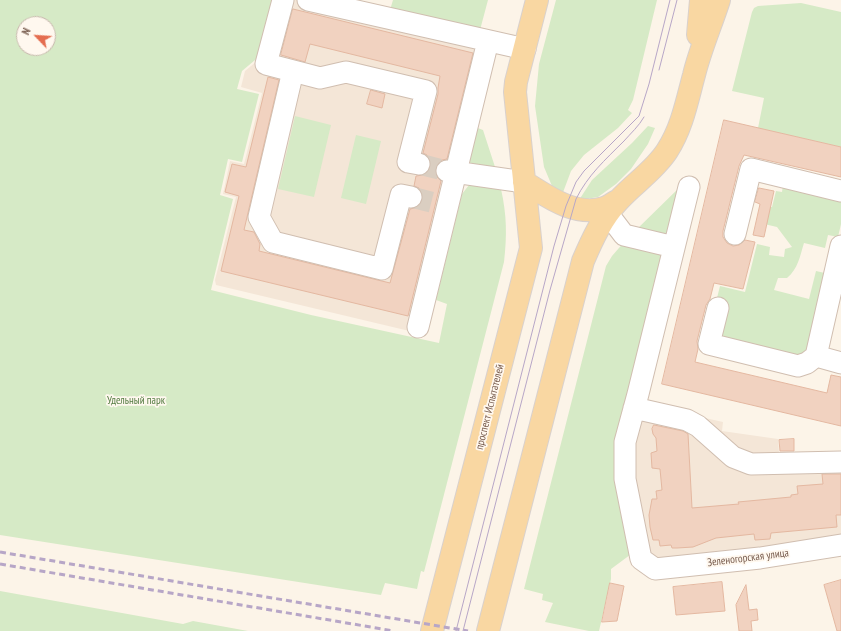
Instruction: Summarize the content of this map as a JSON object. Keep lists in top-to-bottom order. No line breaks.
{"streets":{"main road":["проспект Испытателей"],"street":["Зеленогорская улица"]},"parks":["Удельный парк"],"north":"top left"}
